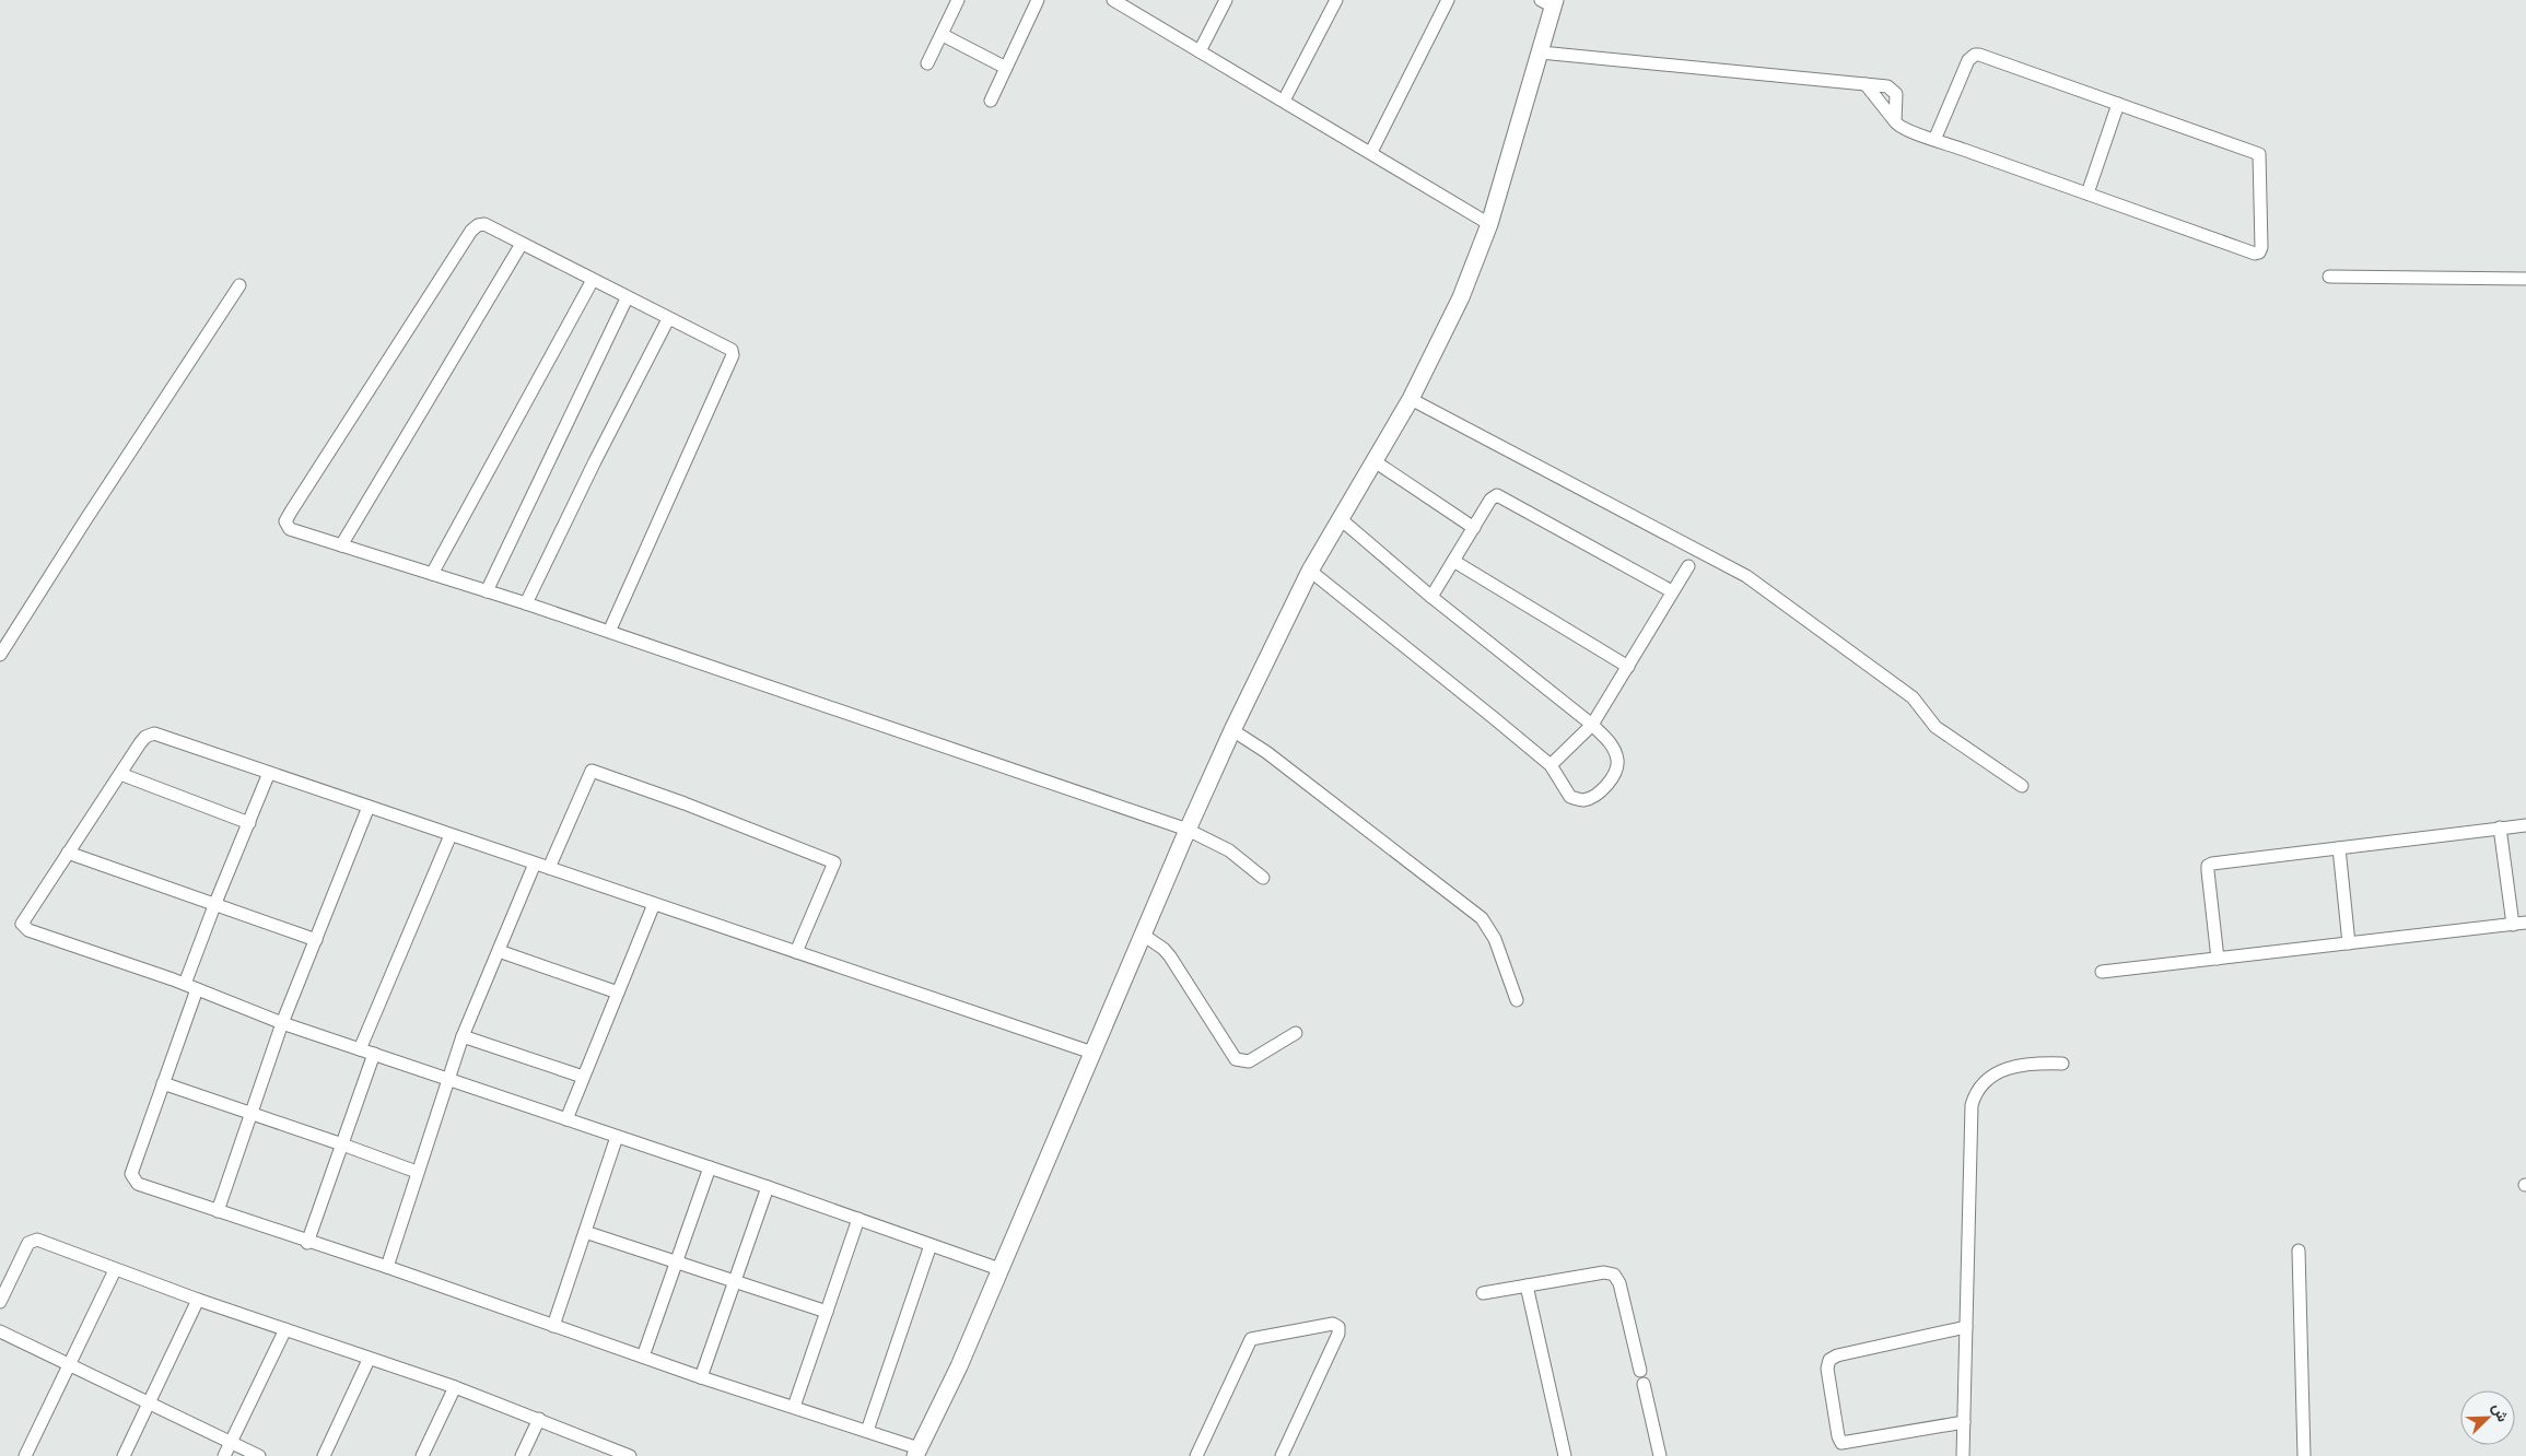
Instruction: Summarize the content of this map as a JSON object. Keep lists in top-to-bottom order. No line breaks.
{"north":"top right"}
